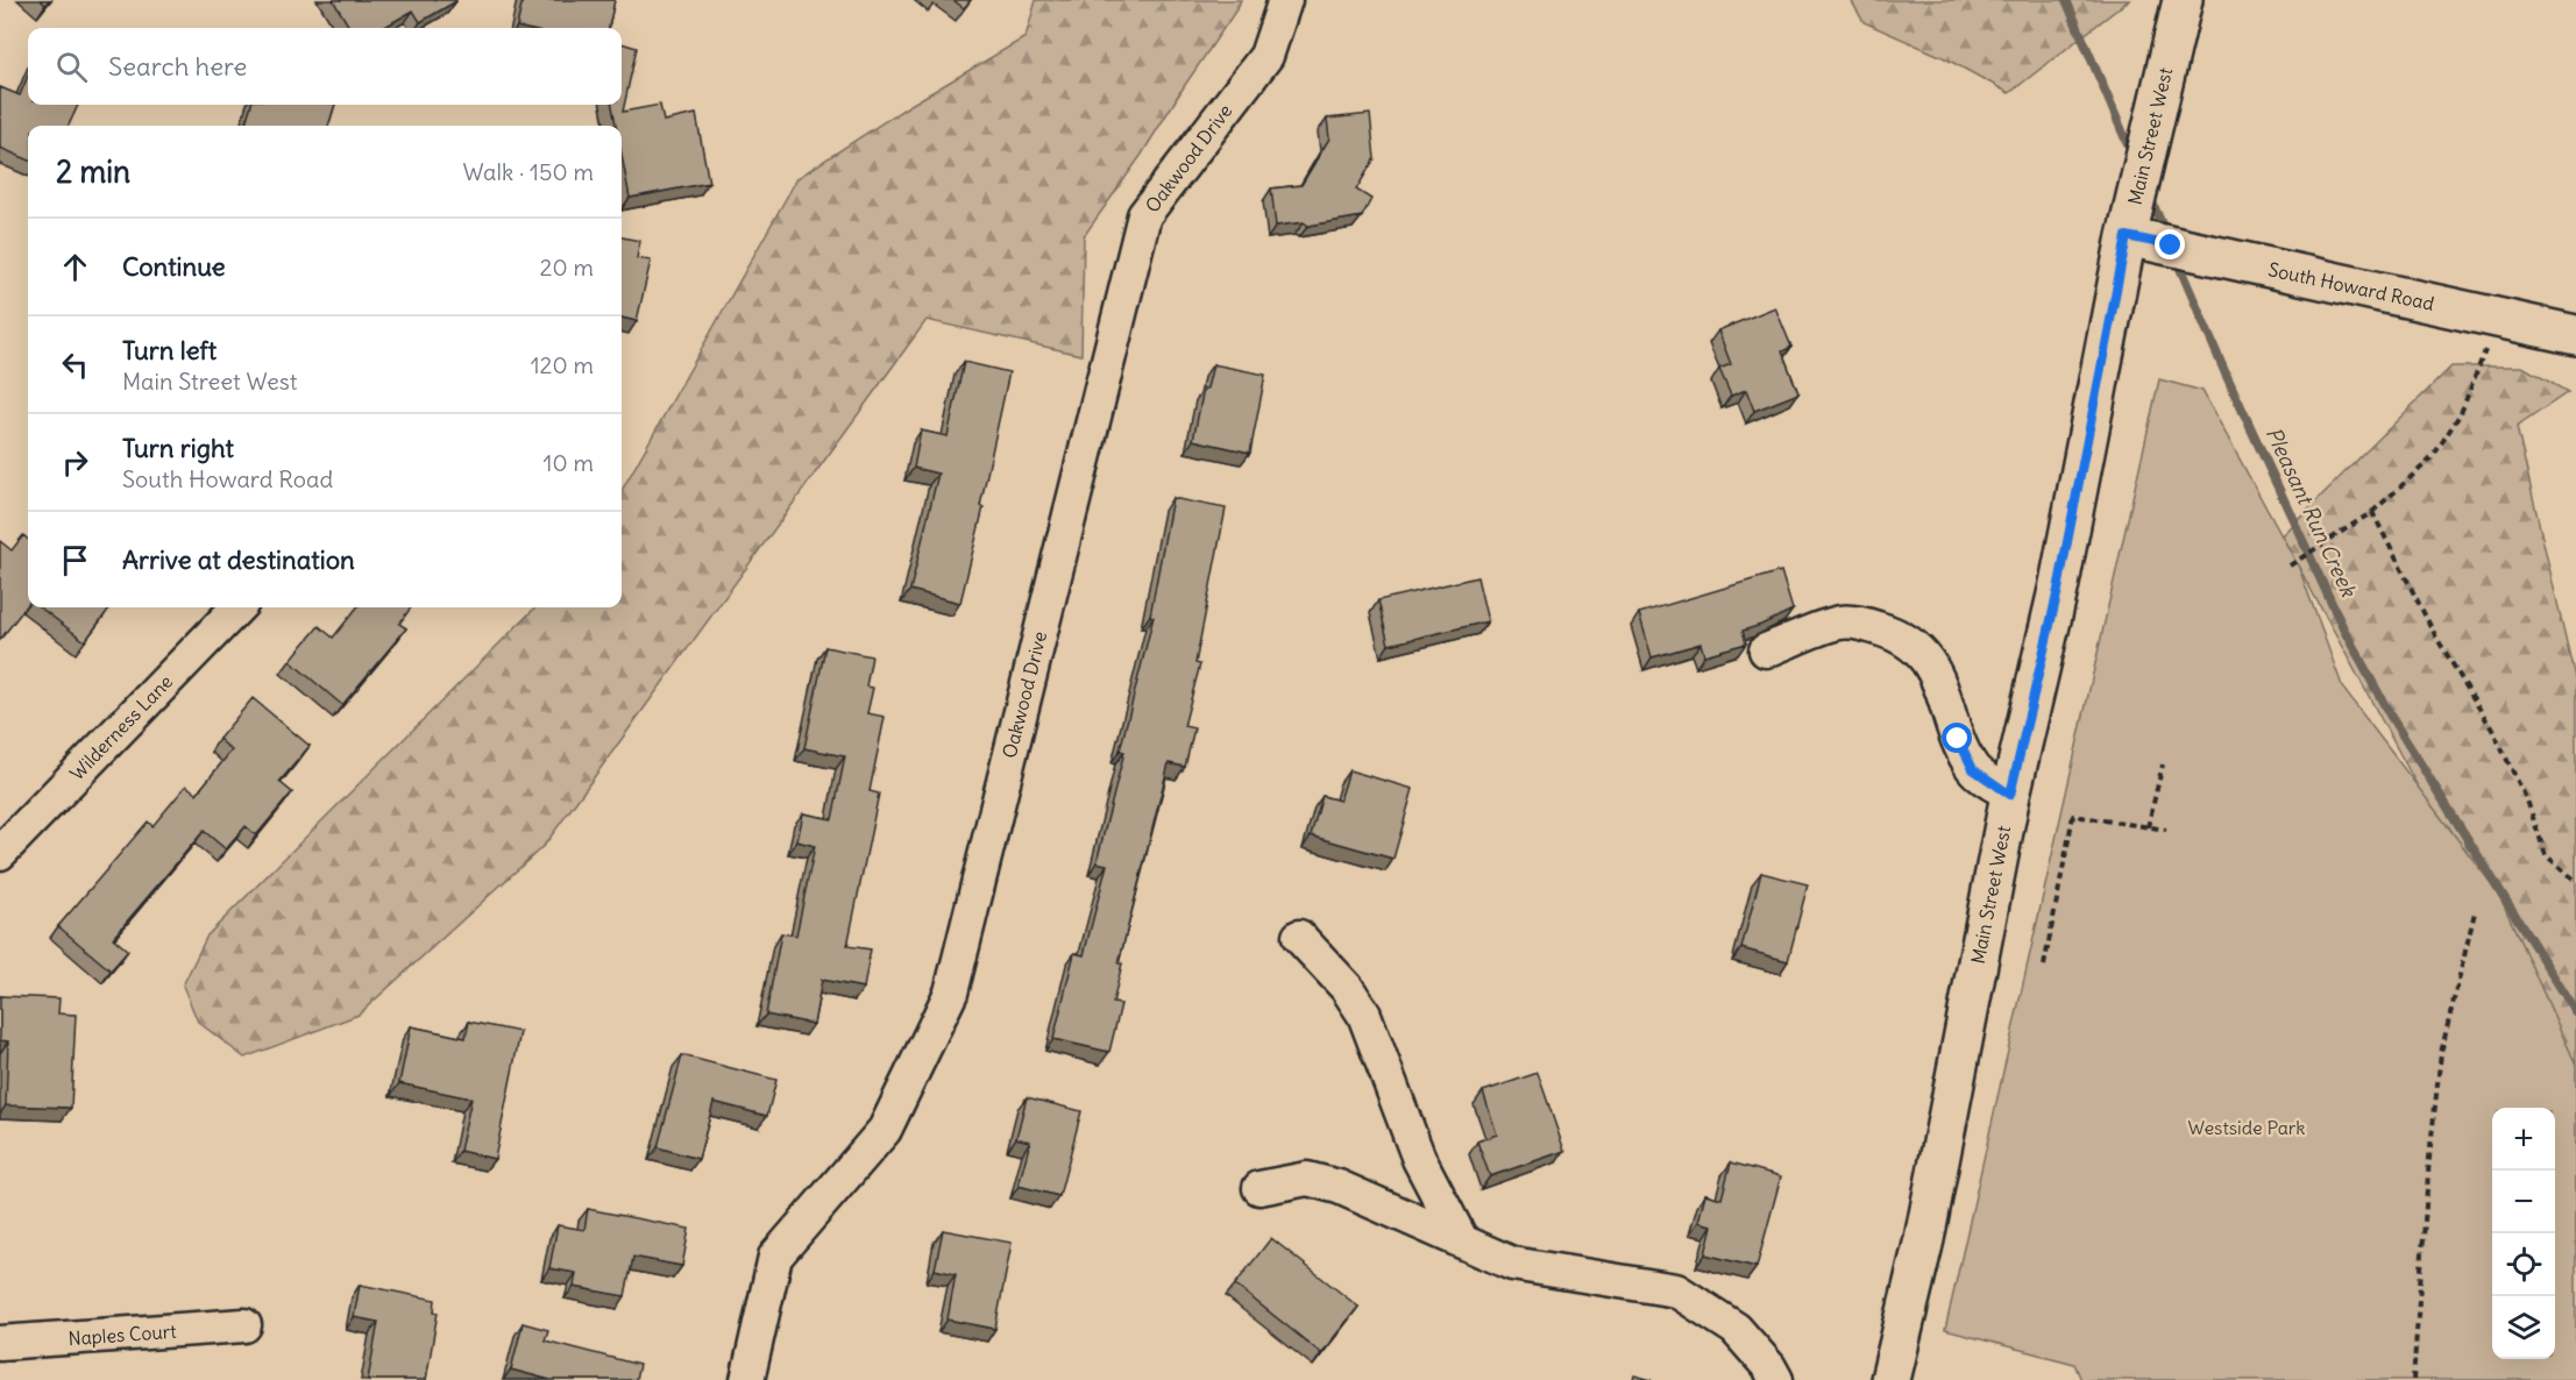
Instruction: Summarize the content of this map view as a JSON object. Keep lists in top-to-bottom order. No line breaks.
{"streets":{"main road":["Main Street West","South Howard Road"],"street":["Oakwood Drive","Wilderness Lane","Naples Court"]},"crossings":[["Main Street West","South Howard Road"]],"water":["Pleasant Run Creek"],"parks":["Westside Park"],"page":{"search":"Search here","heading":["2 min","Walk · 150 m"],"list":[["Continue","20 m"],["Turn left","Main Street West","120 m"],["Turn right","South Howard Road","10 m"],"Arrive at destination"],"map_buttons":["+","−"]}}
